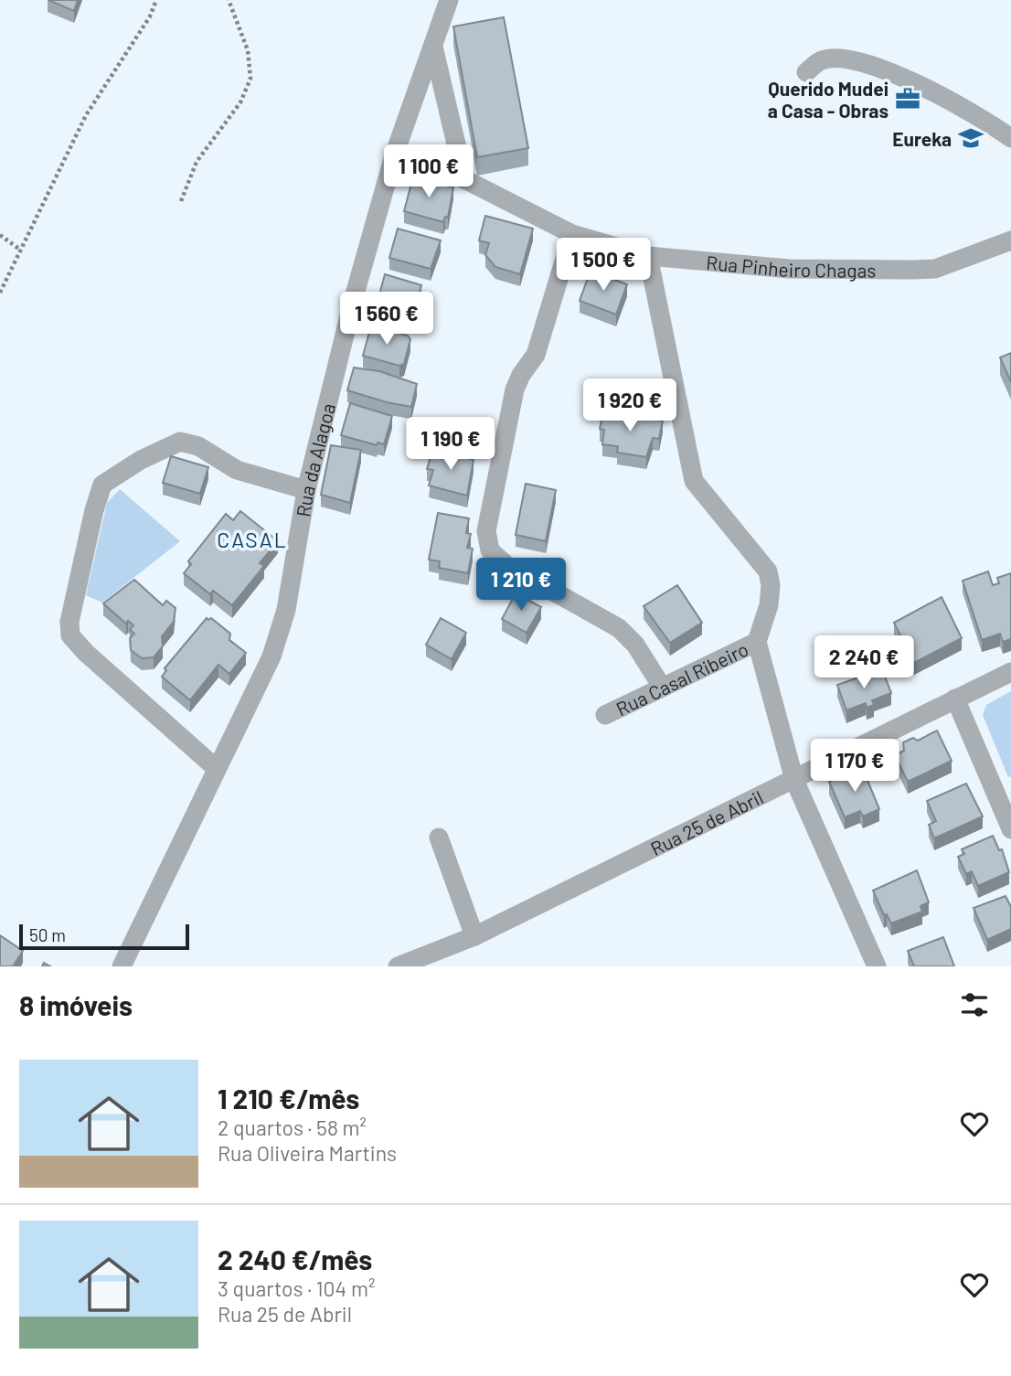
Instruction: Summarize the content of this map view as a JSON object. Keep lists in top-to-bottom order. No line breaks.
{"streets":{"street":["Rua Pinheiro Chagas","Rua da Alagoa","Rua Casal Ribeiro","Rua 25 de Abril"]},"crossings":[["Rua Pinheiro Chagas","Rua da Alagoa"]],"districts":["CASAL"],"places":{"office":["Querido Mudei a Casa - Obras"],"school or university":["Eureka"]},"scale_bar":"50 m","page":{"price":["1 100 €","1 500 €","1 560 €","1 920 €","1 190 €","1 210 €","2 240 €","1 170 €"],"scale":"50 m","heading":"8 imóveis","list":[{"name":"1 210 €/mês","note":"2 quartos · 58 m² · Rua Oliveira Martins"},{"name":"2 240 €/mês","note":"3 quartos · 104 m² · Rua 25 de Abril"}]}}
